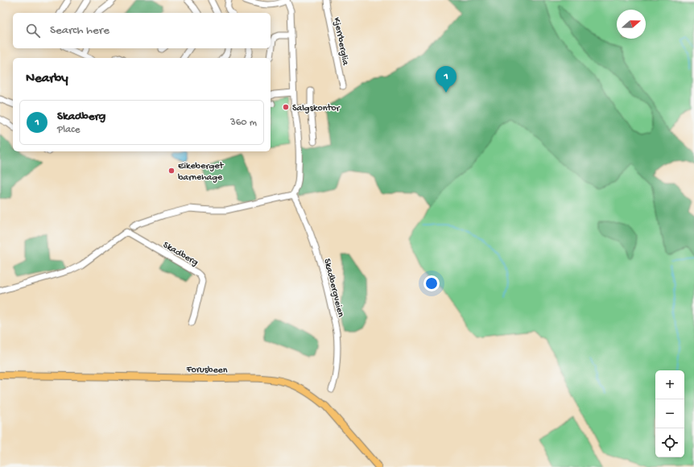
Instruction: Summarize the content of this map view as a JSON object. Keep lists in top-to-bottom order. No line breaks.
{"streets":{"main road":["Forusbeen"],"street":["Kjerrberglia","Skadberg","Skadbergveien"]},"places":["Salgskontor","Eikeberget barnehage"],"north":"right","page":{"search":"Search here","heading":"Nearby","pins":"1","list":[{"mark":"1","name":"Skadberg","note":"Place","value":"360 m"}],"map_buttons":["+","−"]}}
